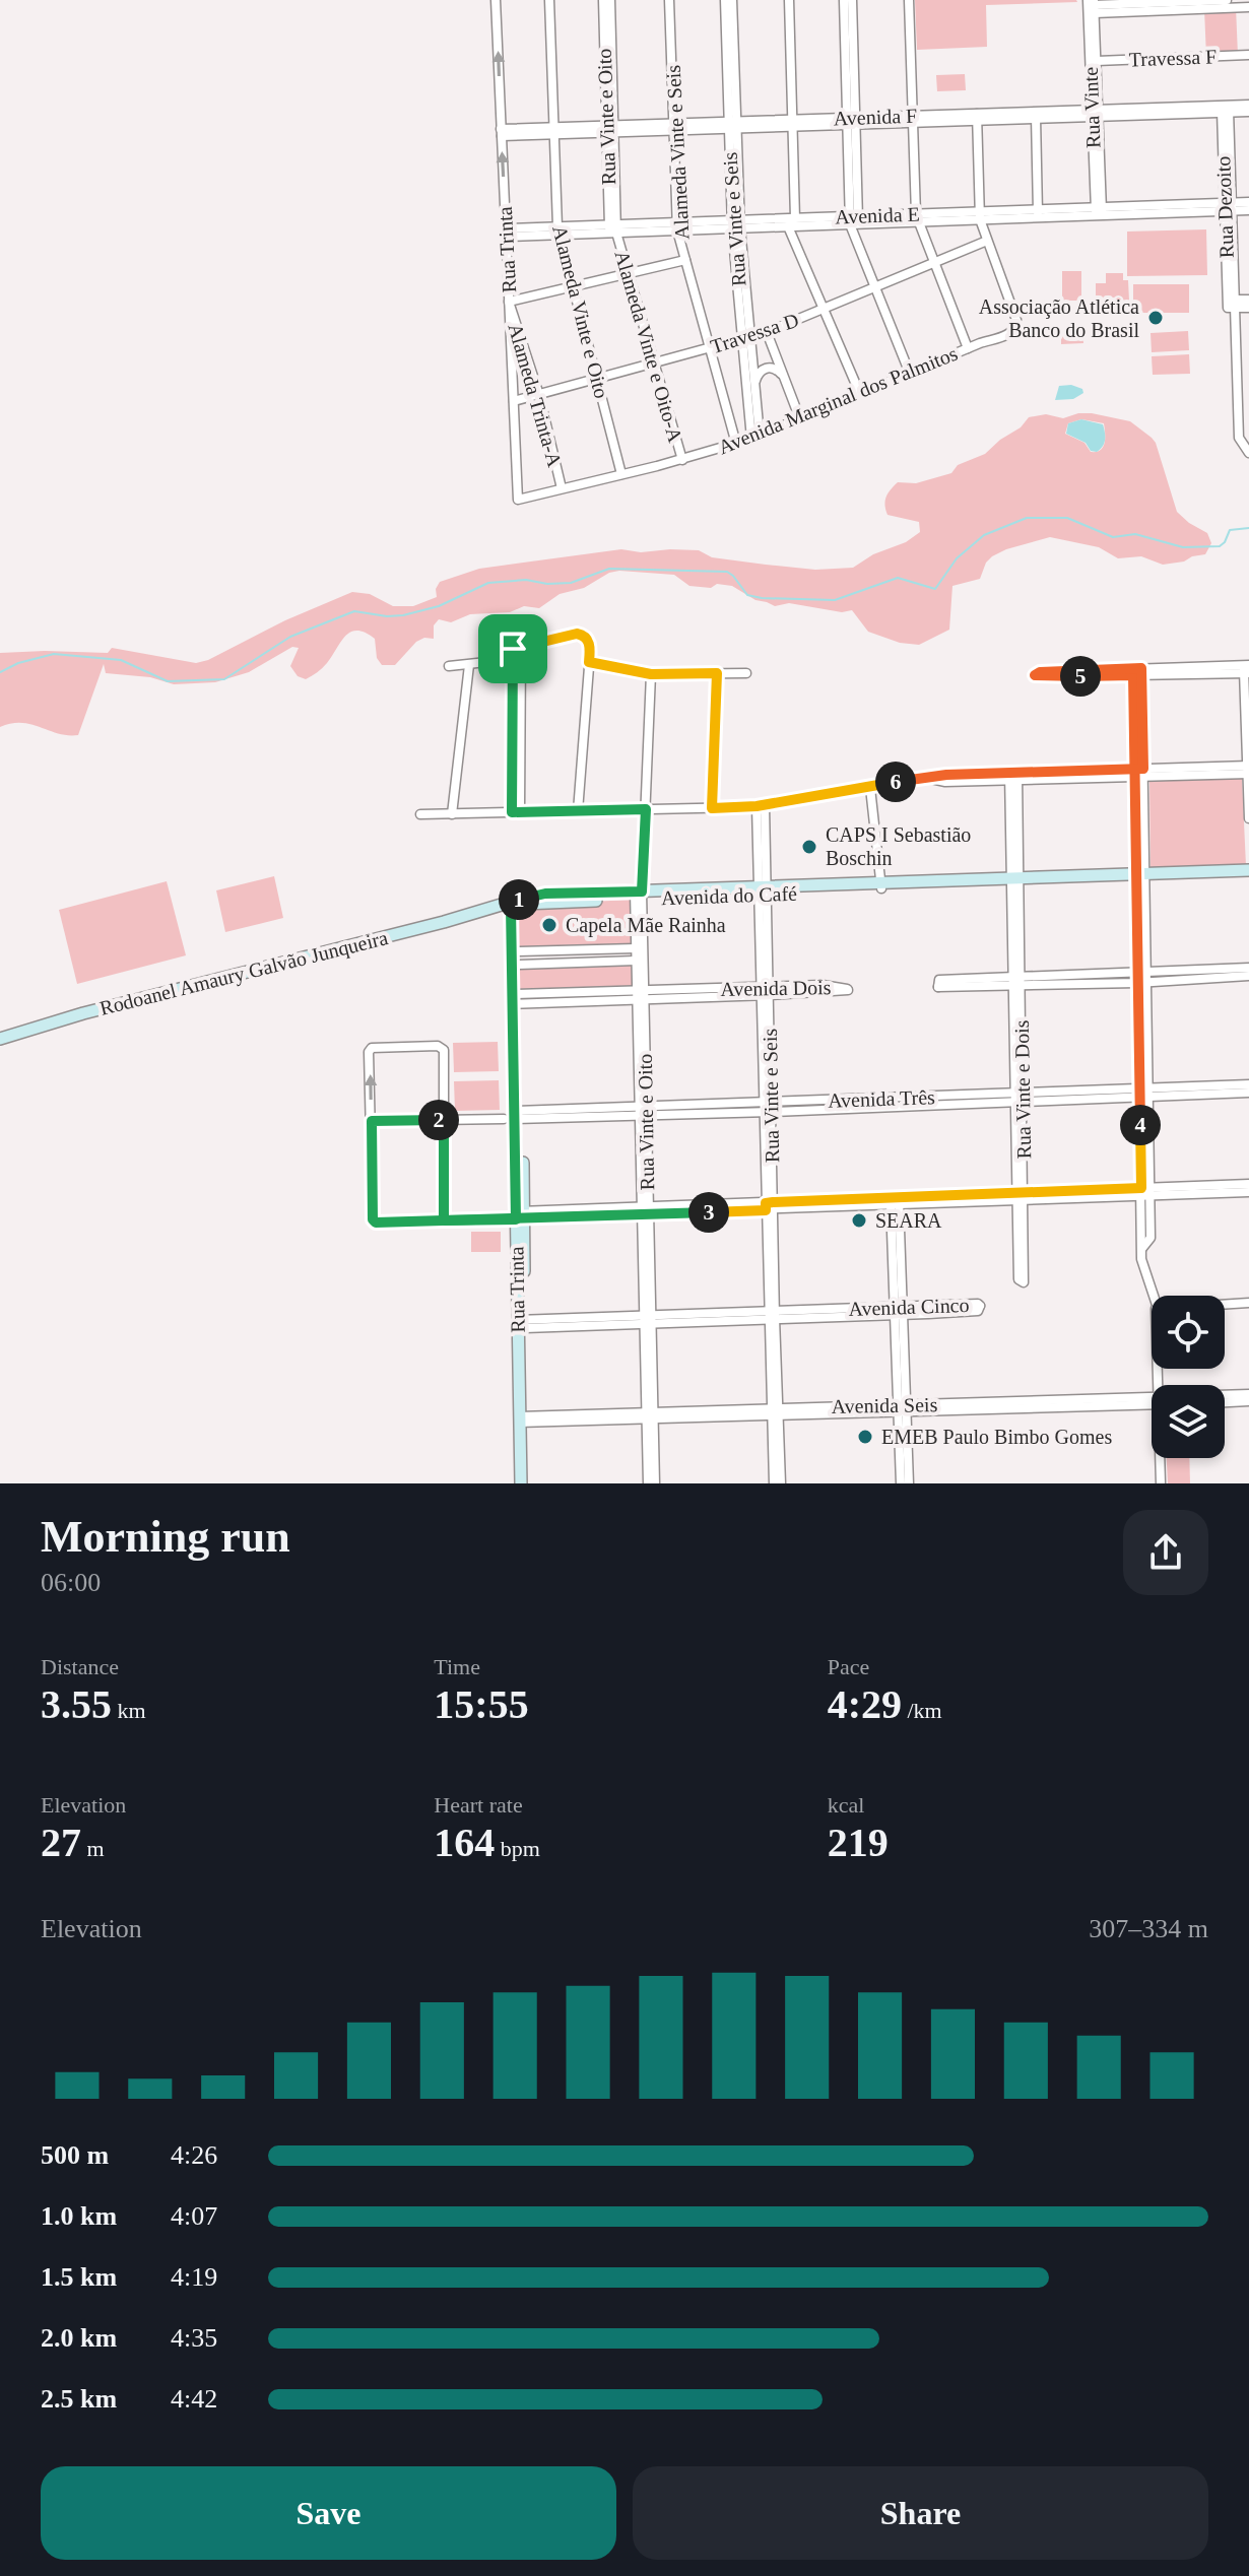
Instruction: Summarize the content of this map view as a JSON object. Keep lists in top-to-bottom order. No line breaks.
{"streets":{"main road":["Rua Trinta","Avenida do Café","Rodoanel Amaury Galvão Junqueira"],"street":["Travessa F","Rua Vinte","Rua Vinte e Oito","Avenida F","Alameda Vinte e Seis","Rua Dezoito","Avenida E","Rua Vinte e Seis","Alameda Vinte e Oito","Travessa D","Alameda Vinte e Oito-A","Alameda Trinta-A","Avenida Marginal dos Palmitos","Avenida Dois","Rua Vinte e Dois","Avenida Três","Avenida Cinco","Avenida Seis"]},"crossings":[["Travessa F","Rua Vinte"],["Rua Vinte","Avenida F"],["Rua Vinte","Avenida E"],["Rua Vinte e Oito","Avenida F"],["Rua Vinte e Oito","Avenida E"],["Rua Vinte e Oito","Alameda Vinte e Oito-A"],["Rua Vinte e Oito","Avenida do Café"],["Rua Vinte e Oito","Avenida Dois"],["Rua Vinte e Oito","Avenida Três"],["Rua Vinte e Oito","Avenida Cinco"],["Rua Vinte e Oito","Avenida Seis"],["Avenida F","Alameda Vinte e Seis"],["Avenida F","Rua Dezoito"],["Avenida F","Rua Vinte e Seis"],["Avenida F","Rua Trinta"],["Avenida F","Alameda Vinte e Oito"],["Alameda Vinte e Seis","Avenida E"],["Alameda Vinte e Seis","Travessa D"],["Alameda Vinte e Seis","Avenida Marginal dos Palmitos"],["Rua Dezoito","Avenida E"],["Avenida E","Rua Vinte e Seis"],["Avenida E","Rua Trinta"],["Avenida E","Alameda Vinte e Oito"],["Avenida E","Alameda Vinte e Oito-A"],["Rua Vinte e Seis","Travessa D"],["Rua Vinte e Seis","Avenida Marginal dos Palmitos"],["Rua Vinte e Seis","Avenida do Café"],["Rua Vinte e Seis","Avenida Dois"],["Rua Vinte e Seis","Avenida Três"],["Rua Vinte e Seis","Avenida Cinco"],["Rua Vinte e Seis","Avenida Seis"],["Rua Trinta","Travessa D"],["Rua Trinta","Alameda Trinta-A"],["Rua Trinta","Avenida Marginal dos Palmitos"],["Rua Trinta","Avenida do Café"],["Rua Trinta","Avenida Dois"],["Rua Trinta","Avenida Três"],["Rua Trinta","Avenida Cinco"],["Rua Trinta","Avenida Seis"],["Alameda Vinte e Oito","Travessa D"],["Alameda Vinte e Oito","Avenida Marginal dos Palmitos"],["Travessa D","Alameda Vinte e Oito-A"],["Travessa D","Alameda Trinta-A"],["Travessa D","Avenida Marginal dos Palmitos"],["Alameda Vinte e Oito-A","Avenida Marginal dos Palmitos"],["Alameda Trinta-A","Avenida Marginal dos Palmitos"],["Avenida do Café","Rodoanel Amaury Galvão Junqueira"],["Avenida do Café","Rua Vinte e Dois"],["Rua Vinte e Dois","Avenida Três"]],"places":["Associação Atlética Banco do Brasil","CAPS I Sebastião Boschin","Capela Mãe Rainha","SEARA","EMEB Paulo Bimbo Gomes"],"page":{"pins":["5","6","1","2","4","3"],"heading":["Morning run","06:00"],"stats":[["Distance","3.55 km"],["Time","15:55"],["Pace","4:29 /km"],["Elevation","27 m"],["Heart rate","164 bpm"],["kcal","219"]],"chart":["Elevation","307–334 m"],"list":[{"name":"500 m","note":"4:26"},{"name":"1.0 km","note":"4:07"},{"name":"1.5 km","note":"4:19"},{"name":"2.0 km","note":"4:35"},{"name":"2.5 km","note":"4:42"}],"buttons":["Save","Share"]}}
